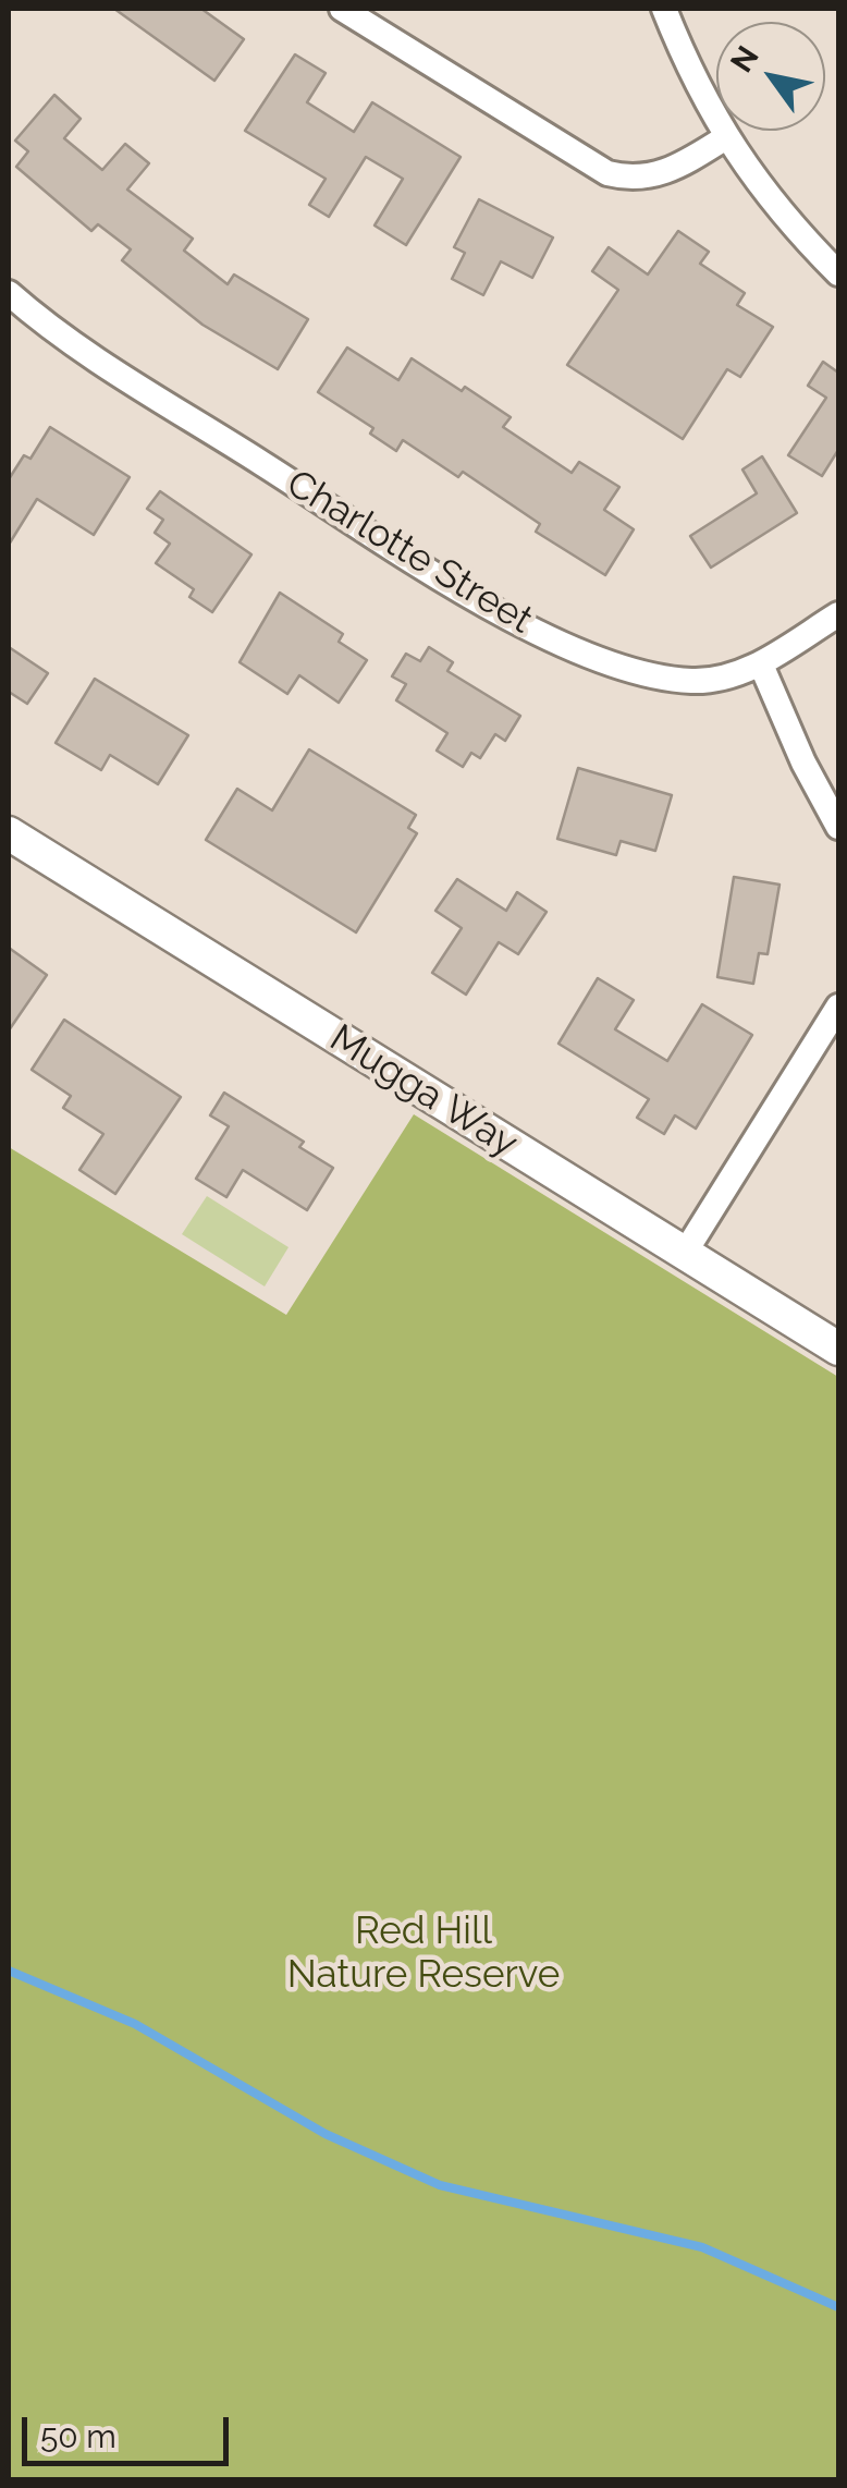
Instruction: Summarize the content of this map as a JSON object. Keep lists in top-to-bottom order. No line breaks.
{"streets":{"main road":["Mugga Way"],"street":["Charlotte Street"]},"parks":["Red Hill Nature Reserve"],"scale_bar":"50 m","north":"top left"}
